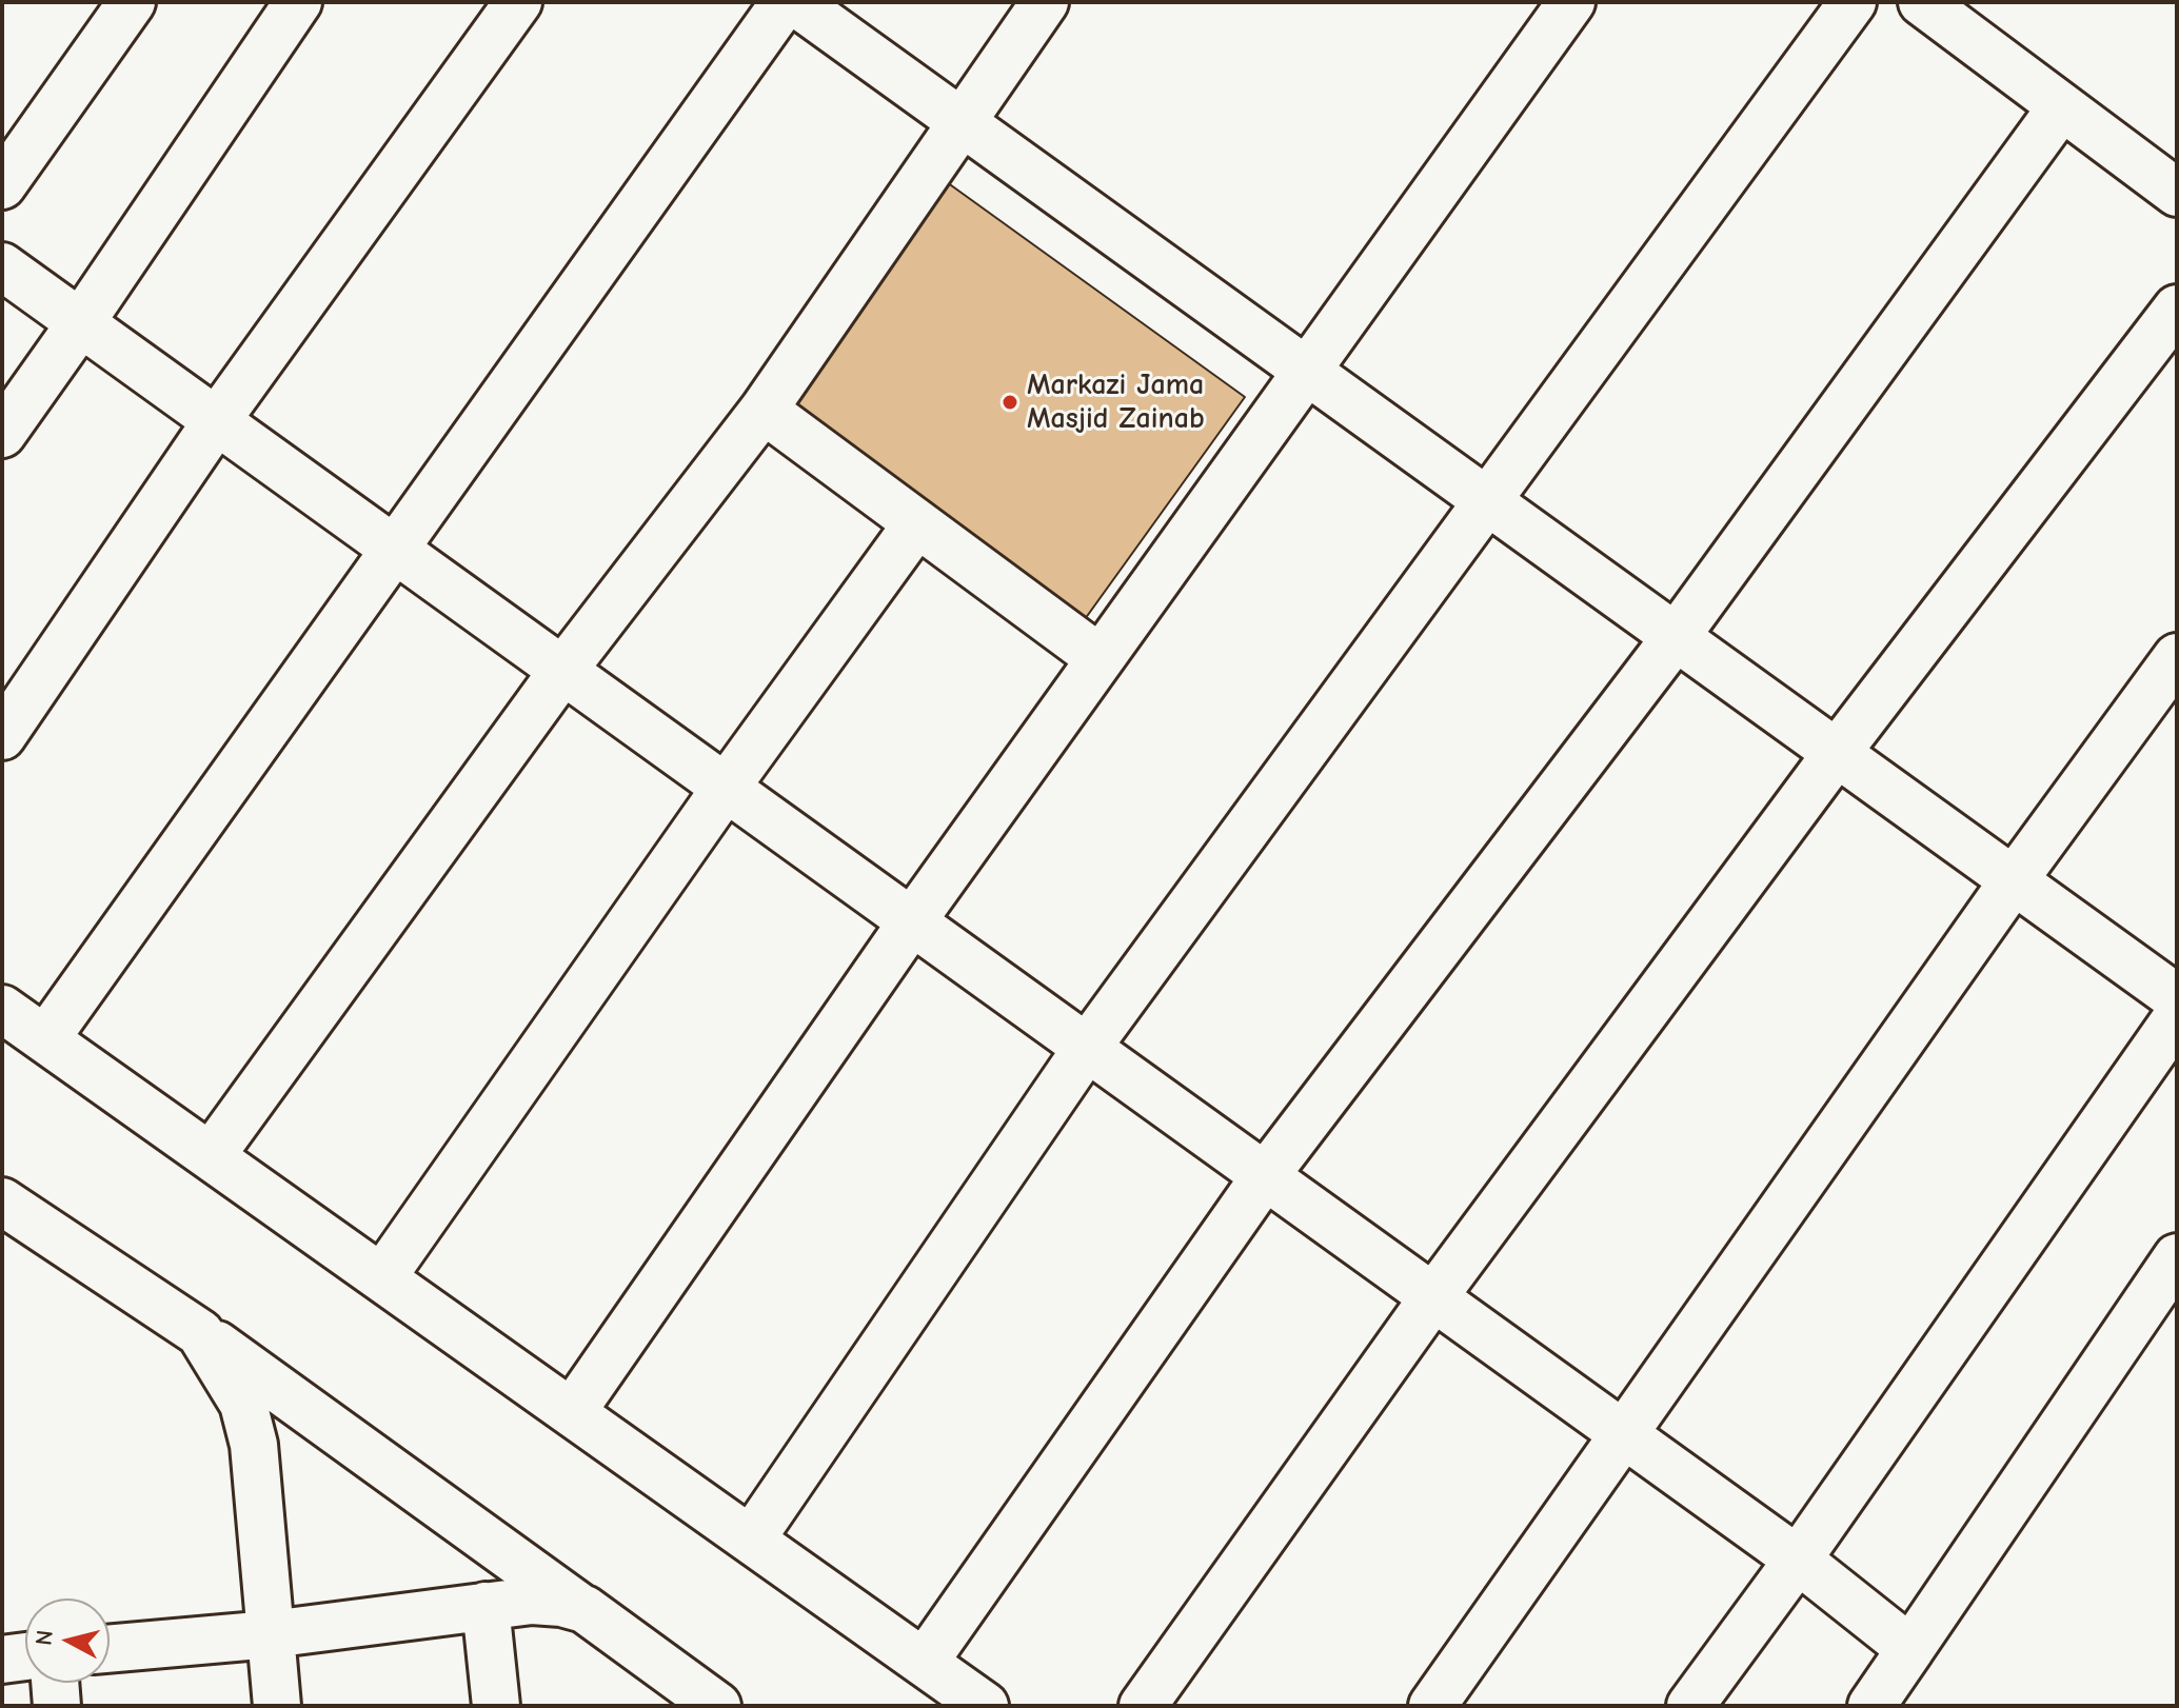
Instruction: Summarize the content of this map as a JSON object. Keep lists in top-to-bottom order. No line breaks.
{"places":["Markazi Jama Masjid Zainab"],"north":"left"}
